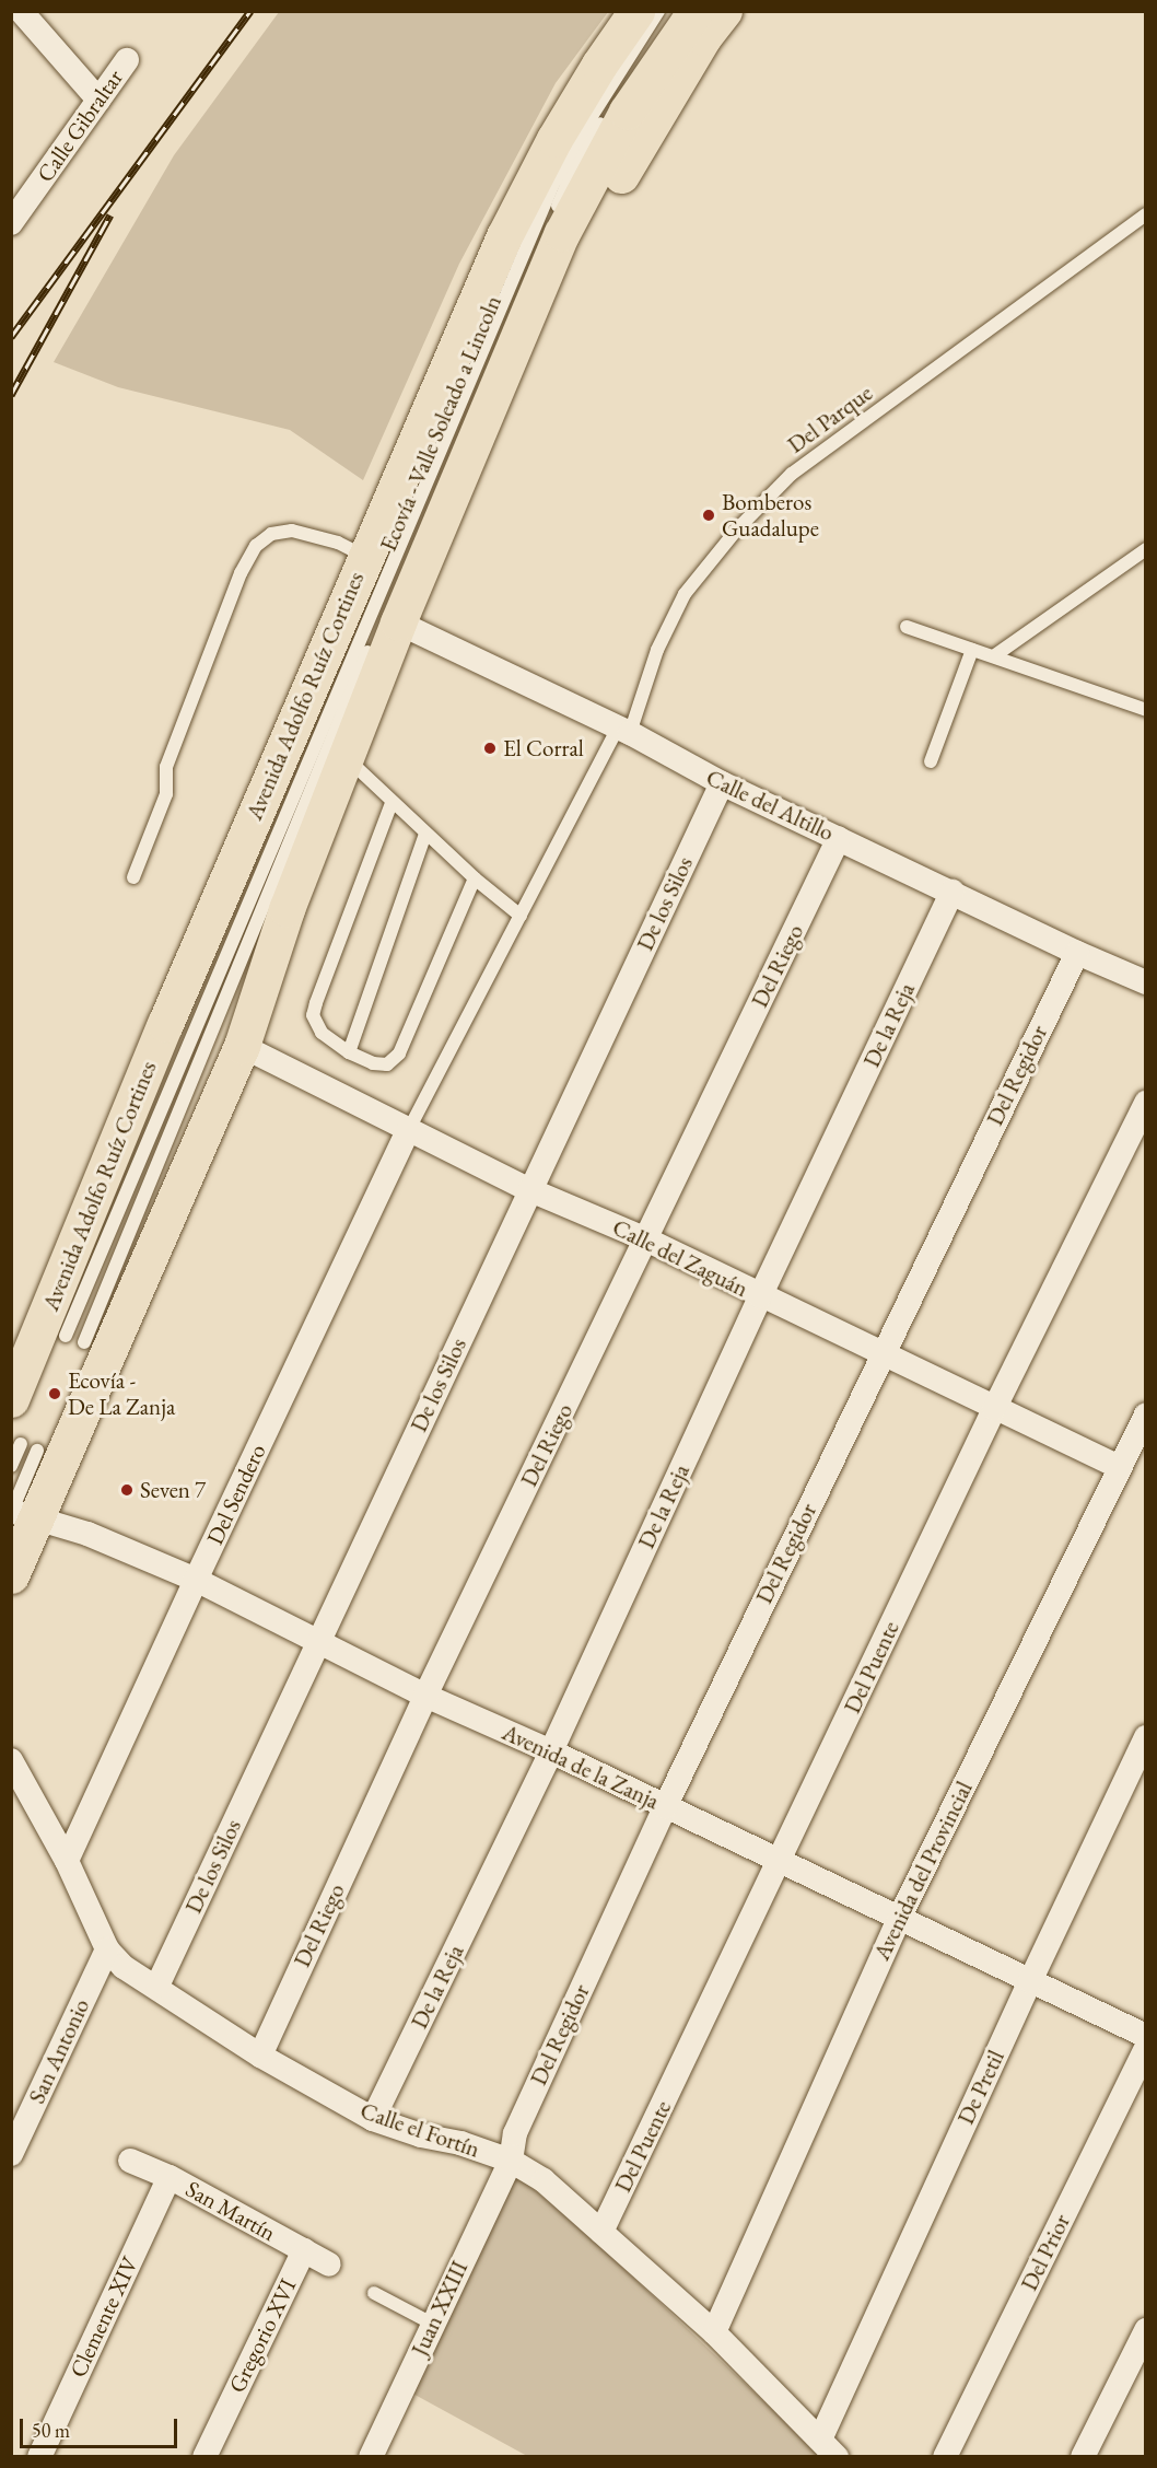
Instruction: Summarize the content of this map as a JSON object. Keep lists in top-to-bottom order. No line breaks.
{"streets":{"main road":["Avenida Adolfo Ruíz Cortines"],"street":["Calle Gibraltar","Calle del Altillo","De los Silos","Del Riego","De la Reja","Del Regidor","Calle del Zaguán","Del Sendero","Del Puente","Avenida de la Zanja","Avenida del Provincial","San Antonio","De Pretil","Calle el Fortín","San Martín","Del Prior","Juan XXIII","Clemente XIV","Gregorio XVI"],"lane":["Del Parque","Ecovía - Valle Soleado a Lincoln"]},"crossings":[["Del Parque","Calle del Altillo"],["Del Parque","Calle del Zaguán"],["Del Parque","Del Sendero"],["Ecovía - Valle Soleado a Lincoln","Avenida Adolfo Ruíz Cortines"],["Calle del Altillo","De los Silos"],["Calle del Altillo","Del Riego"],["Calle del Altillo","De la Reja"],["Calle del Altillo","Del Regidor"],["De los Silos","Calle del Zaguán"],["De los Silos","Avenida de la Zanja"],["De los Silos","Calle el Fortín"],["Del Riego","Calle del Zaguán"],["Del Riego","Avenida de la Zanja"],["Del Riego","Calle el Fortín"],["De la Reja","Calle del Zaguán"],["De la Reja","Avenida de la Zanja"],["De la Reja","Calle el Fortín"],["Del Regidor","Calle del Zaguán"],["Del Regidor","Avenida de la Zanja"],["Del Regidor","Calle el Fortín"],["Del Regidor","Juan XXIII"],["Calle del Zaguán","Del Sendero"],["Calle del Zaguán","Del Puente"],["Calle del Zaguán","Avenida del Provincial"],["Del Sendero","Avenida de la Zanja"],["Del Sendero","Calle el Fortín"],["Del Puente","Avenida de la Zanja"],["Del Puente","Calle el Fortín"],["Avenida de la Zanja","Avenida del Provincial"],["Avenida de la Zanja","De Pretil"],["Avenida del Provincial","Calle el Fortín"],["San Antonio","Calle el Fortín"],["De Pretil","Calle el Fortín"],["Calle el Fortín","Juan XXIII"],["San Martín","Clemente XIV"],["San Martín","Gregorio XVI"]],"places":["Bomberos Guadalupe","El Corral","Ecovía - De La Zanja","Seven 7"],"scale_bar":"50 m"}
